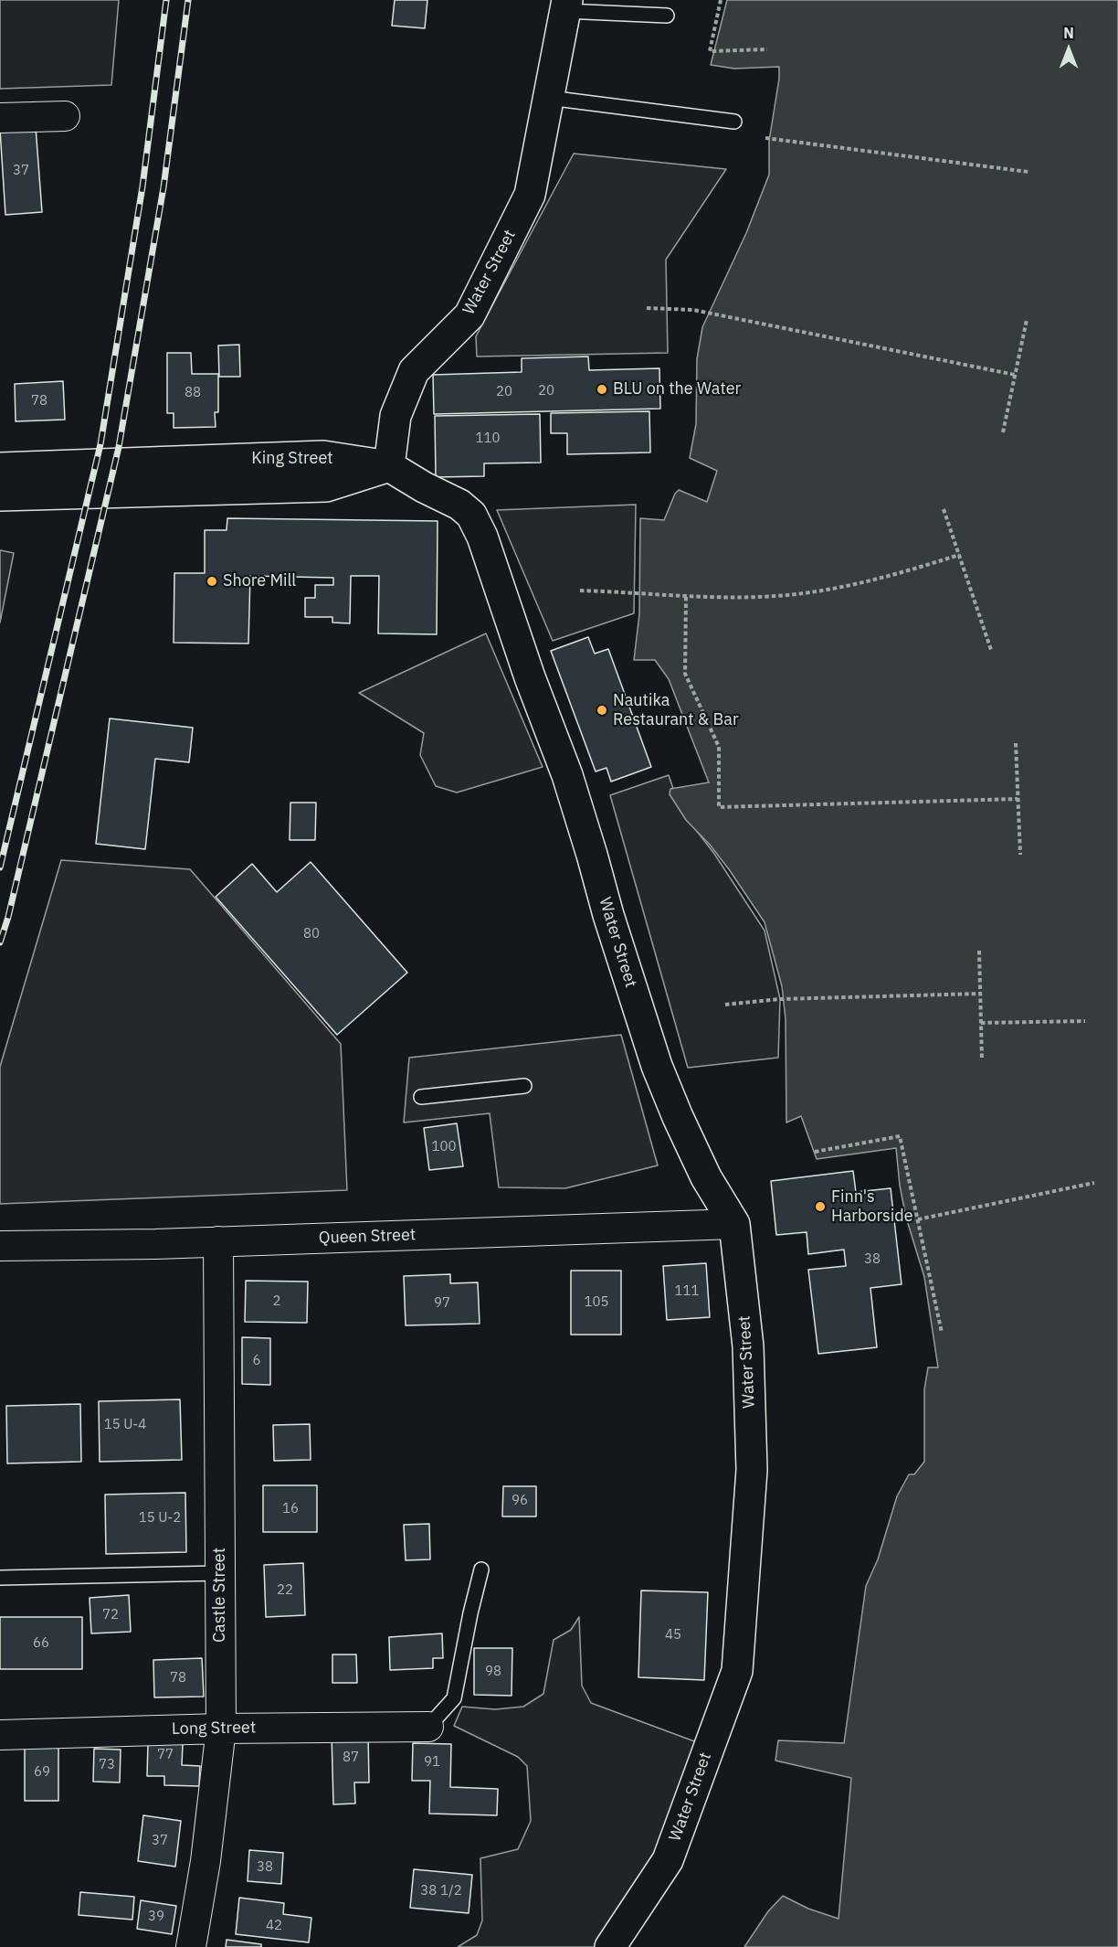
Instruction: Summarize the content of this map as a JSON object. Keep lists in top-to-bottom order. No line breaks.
{"streets":{"street":["Water Street","King Street","Queen Street","Castle Street","Long Street"]},"crossings":[["Water Street","King Street"],["Water Street","Queen Street"],["Queen Street","Castle Street"],["Castle Street","Long Street"]],"places":["BLU on the Water","Shore Mill","Nautika Restaurant & Bar","Finn's Harborside"],"house_numbers":["37","20","20","88","78","110","80","100","38","111","2","105","97","6","15 U-4","96","16","15 U-2","22","72","45","66","98","78","77","87","91","73","69","37","38","38 1/2","39","42"],"north":"top"}
